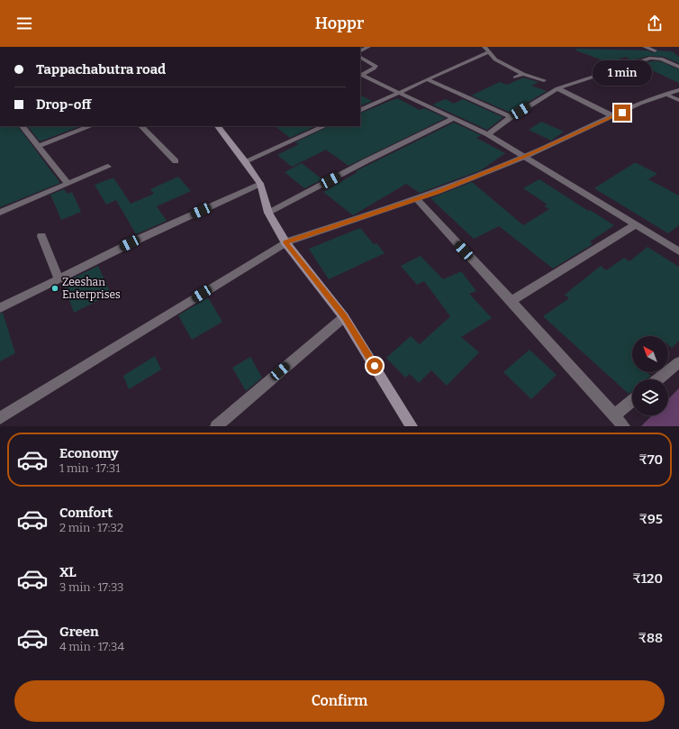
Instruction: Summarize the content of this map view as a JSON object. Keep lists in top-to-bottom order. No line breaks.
{"places":["Zeeshan Enterprises"],"north":"top left","page":{"header":"Hoppr","banner":["Tappachabutra road","Drop-off"],"bubble":"1 min","list":[{"name":"Economy","note":"1 min · 17:31","value":"₹70"},{"name":"Comfort","note":"2 min · 17:32","value":"₹95"},{"name":"XL","note":"3 min · 17:33","value":"₹120"},{"name":"Green","note":"4 min · 17:34","value":"₹88"}],"buttons":"Confirm"}}
